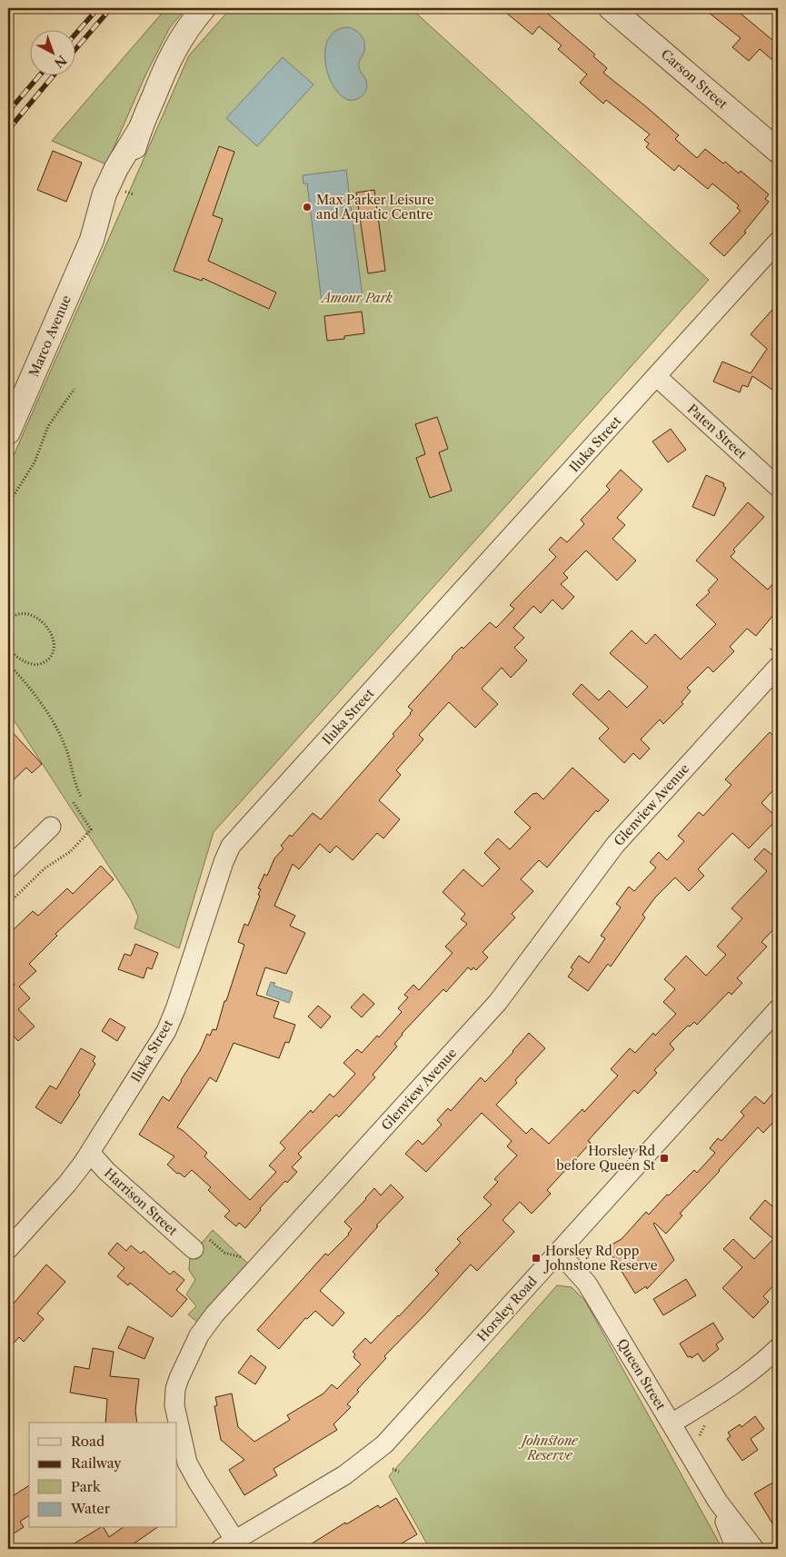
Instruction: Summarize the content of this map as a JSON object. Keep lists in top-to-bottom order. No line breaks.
{"streets":{"street":["Carson Street","Marco Avenue","Paten Street","Iluka Street","Glenview Avenue","Harrison Street","Horsley Road","Queen Street"]},"crossings":[["Paten Street","Iluka Street"],["Iluka Street","Harrison Street"],["Glenview Avenue","Horsley Road"],["Horsley Road","Queen Street"]],"parks":["Amour Park","Johnstone Reserve"],"places":{"other":["Max Parker Leisure and Aquatic Centre"],"transit":["Horsley Rd before Queen St","Horsley Rd opp Johnstone Reserve"]},"legend":["Road","Railway","Park","Water"],"north":"bottom right"}
